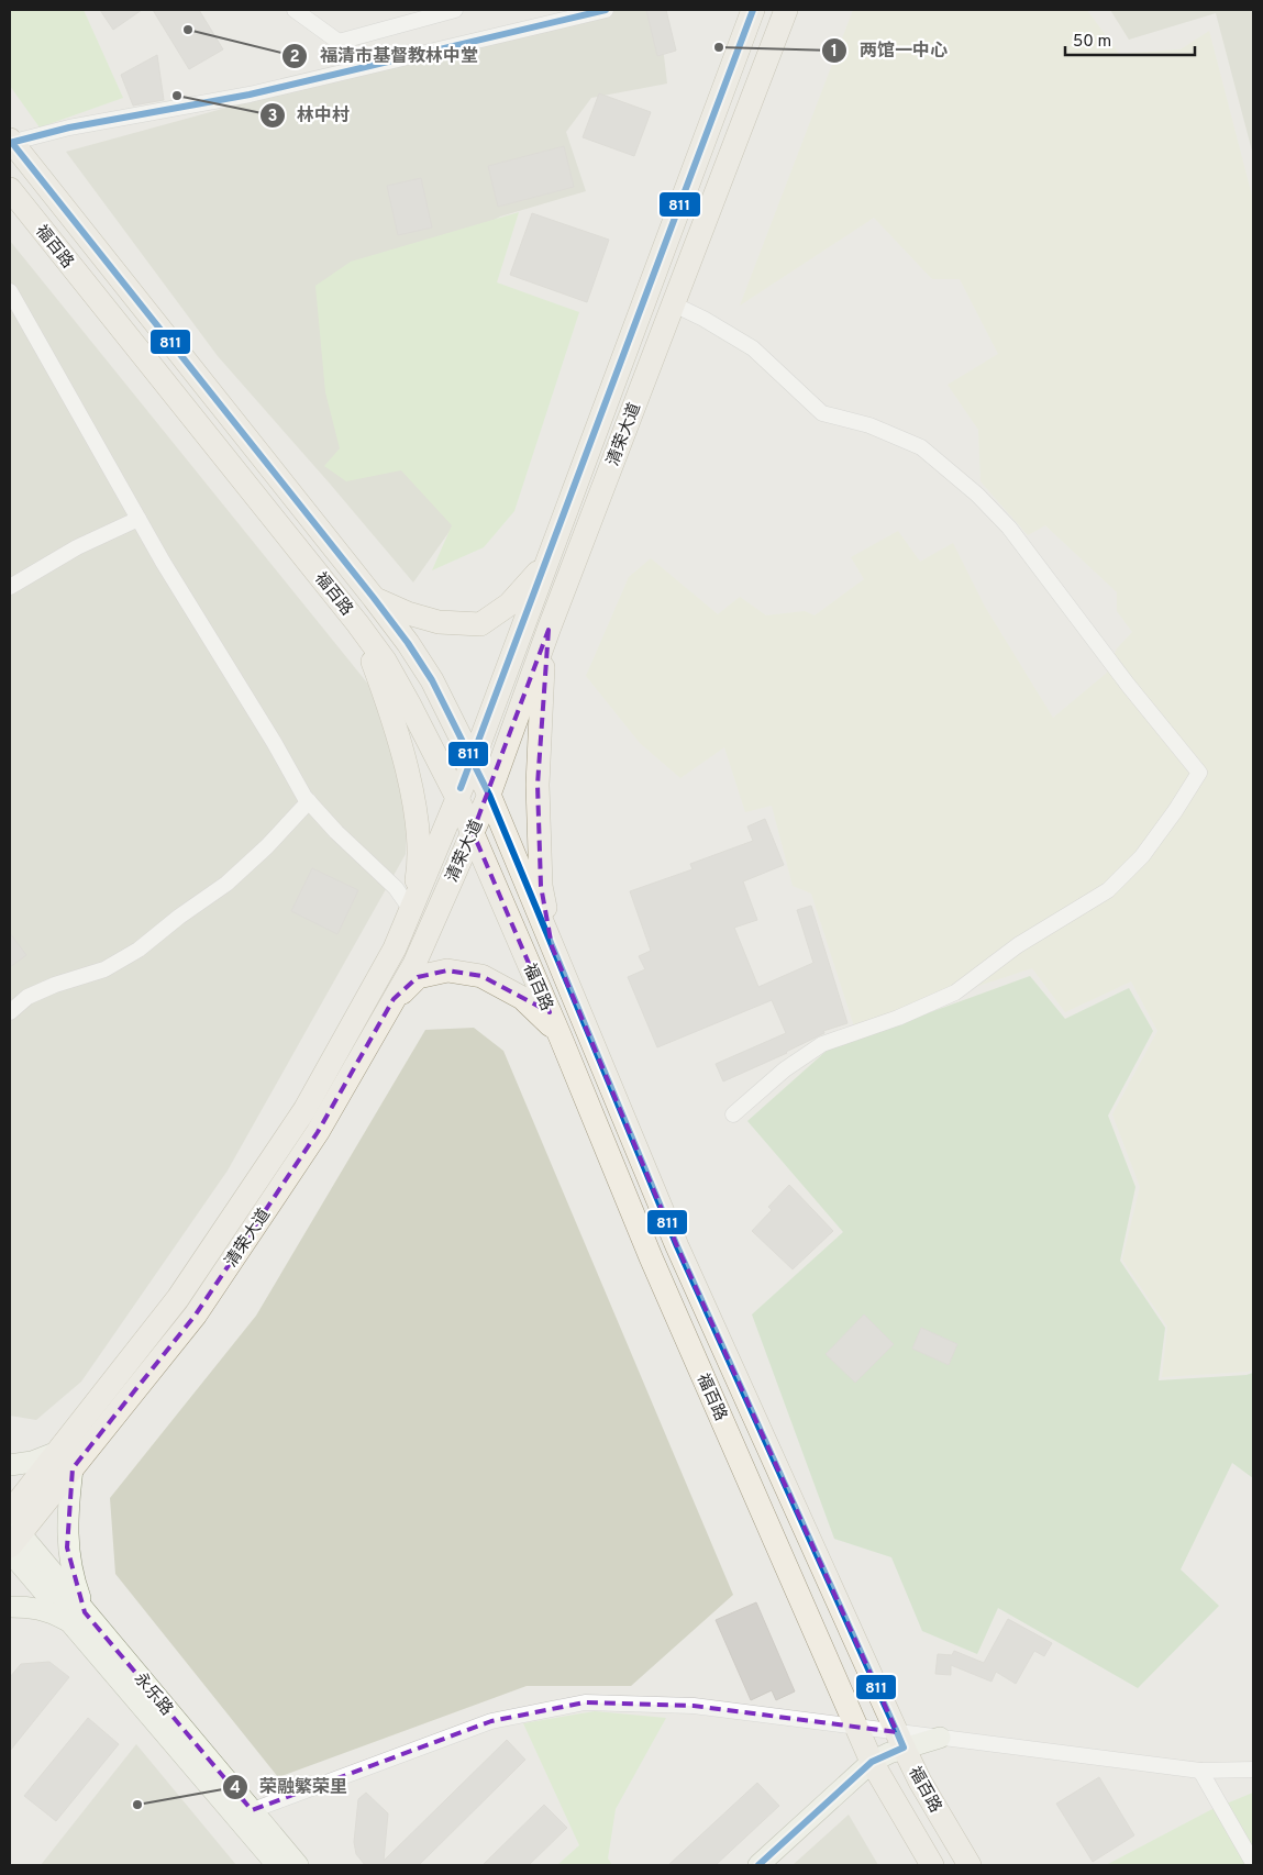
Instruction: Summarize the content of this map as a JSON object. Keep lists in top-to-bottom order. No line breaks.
{"streets":{"main road":["福百路","清荣大道"],"street":["永乐路"]},"crossings":[["福百路","清荣大道"],["清荣大道","永乐路"]],"places":["福清市基督教林中堂","两馆一中心","林中村","荣融·繁荣里"],"lines":["transit line 811"],"scale_bar":"50 m"}
